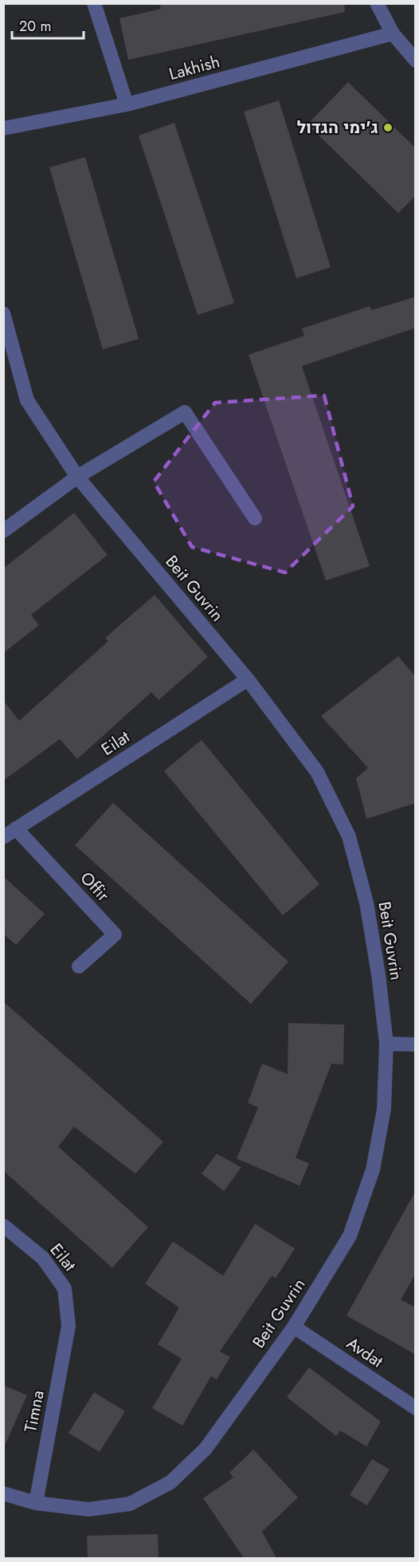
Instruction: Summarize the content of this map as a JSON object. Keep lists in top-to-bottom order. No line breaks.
{"streets":{"street":["Lakhish","Beit Guvrin","Eilat","Offir","Avdat","Timna"]},"crossings":[["Beit Guvrin","Eilat"],["Beit Guvrin","Avdat"],["Beit Guvrin","Timna"],["Eilat","Offir"],["Eilat","Timna"]],"places":["ג'ימי הגדול"],"scale_bar":"20 m"}
